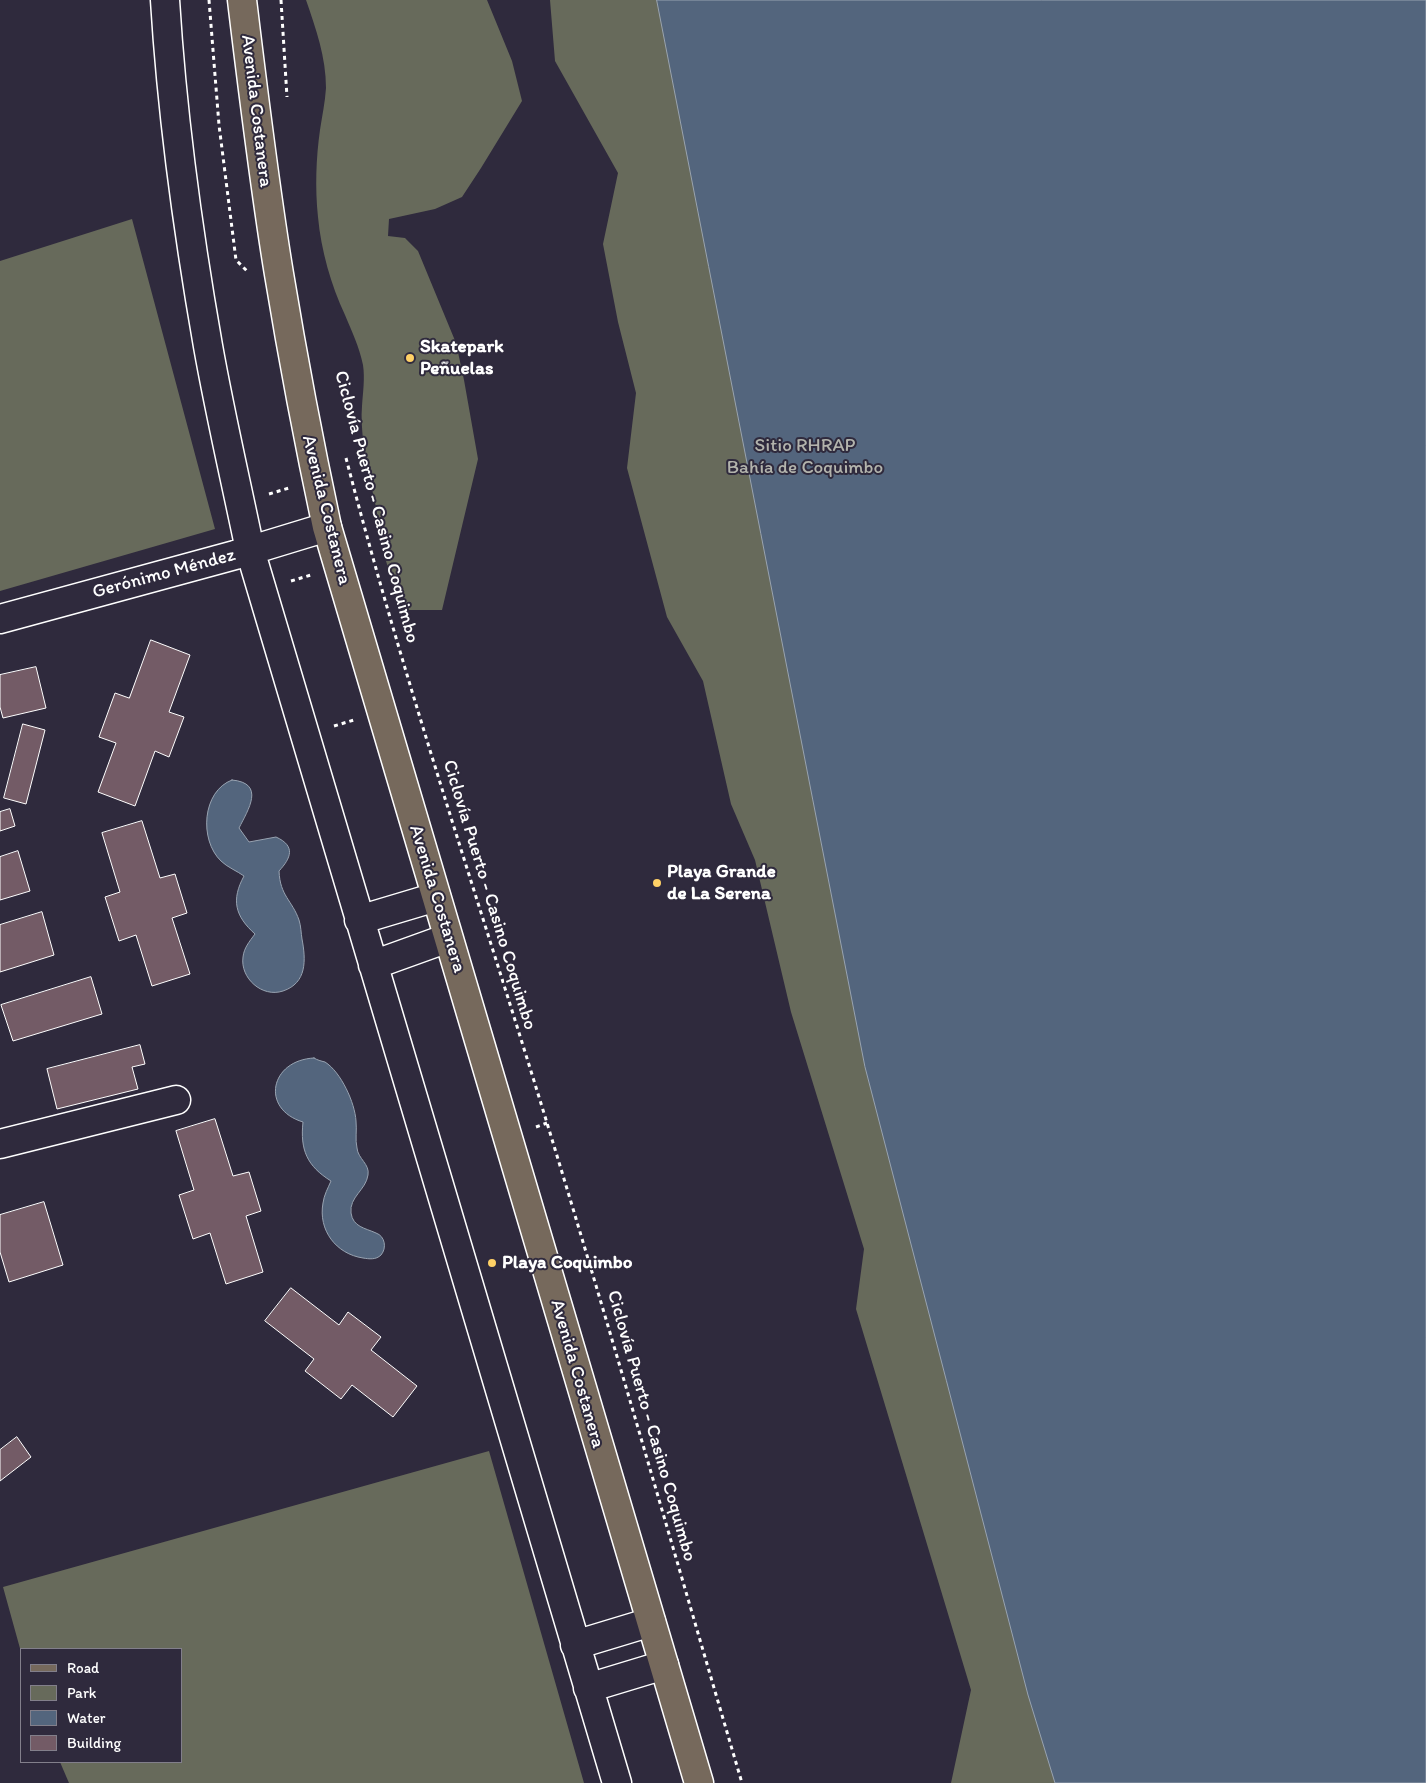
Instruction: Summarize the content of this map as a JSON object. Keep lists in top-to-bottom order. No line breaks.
{"streets":{"main road":["Avenida Costanera"],"street":["Gerónimo Méndez"],"path":["Ciclovía Puerto - Casino Coquimbo"]},"crossings":[["Avenida Costanera","Gerónimo Méndez"]],"parks":["Sitio RHRAP Bahía de Coquimbo"],"places":["Skatepark Peñuelas","Playa Grande de La Serena","Playa Coquimbo"],"legend":["Road","Park","Water","Building"]}
